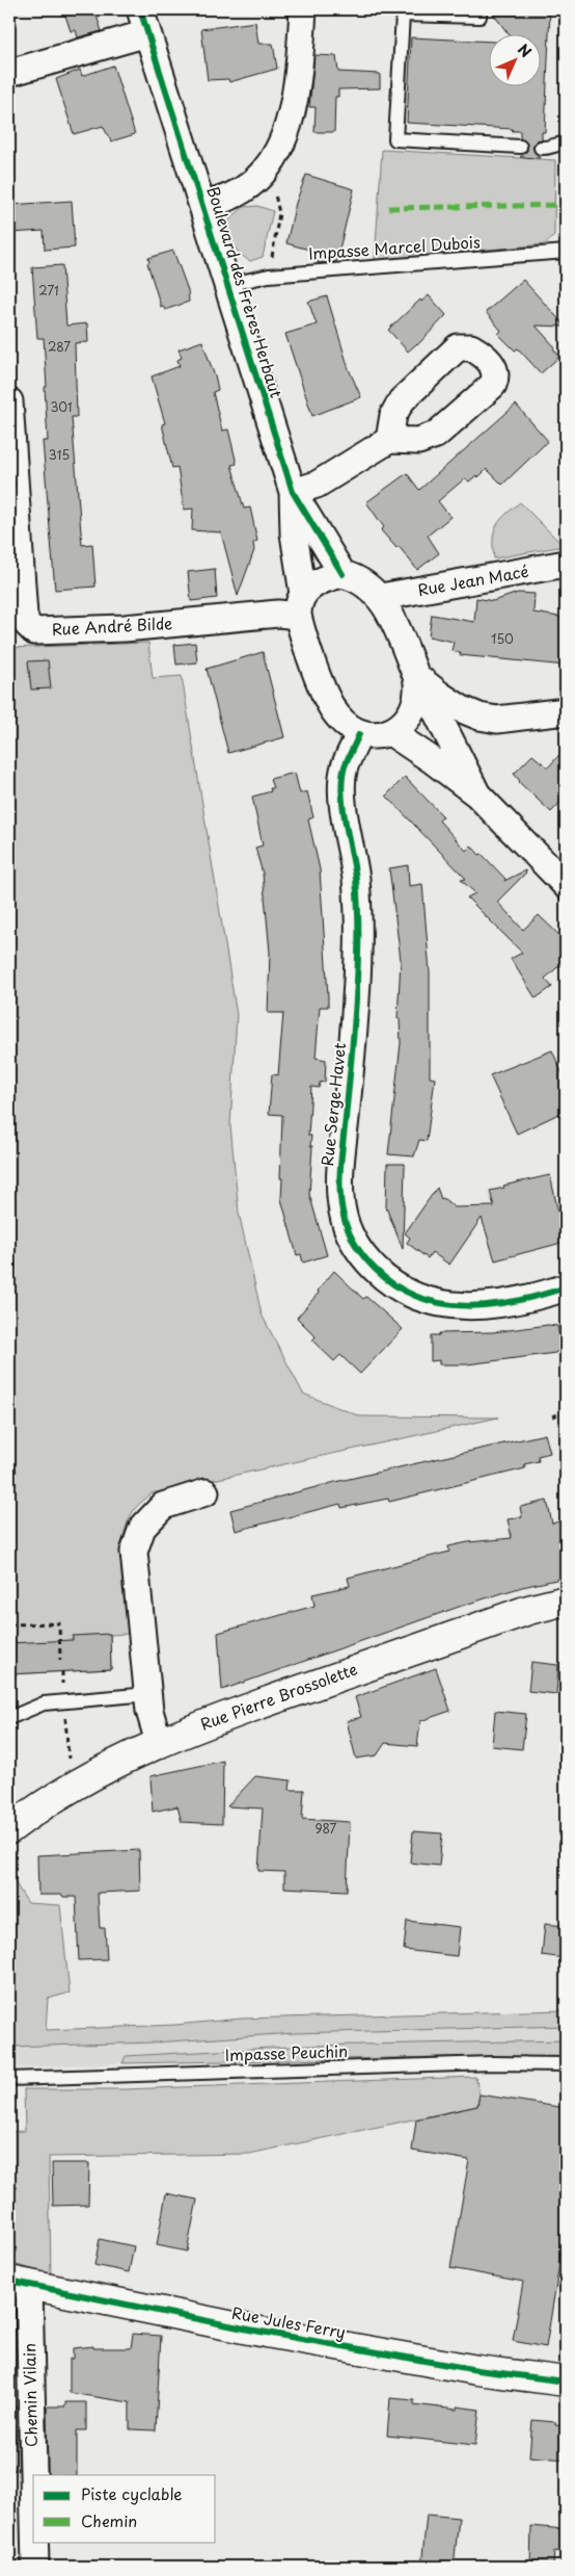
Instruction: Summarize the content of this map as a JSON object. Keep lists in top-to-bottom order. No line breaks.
{"streets":{"main road":["Rue Pierre Brossolette","Rue Jules Ferry"],"street":["Boulevard des Frères Herbaut","Rue Jean Macé","Rue André Bilde","Rue Serge Havet","Chemin Vilain"],"lane":["Impasse Marcel Dubois","Impasse Peuchin"]},"crossings":[["Impasse Marcel Dubois","Boulevard des Frères Herbaut"],["Boulevard des Frères Herbaut","Rue André Bilde"],["Boulevard des Frères Herbaut","Rue Serge Havet"],["Rue Jules Ferry","Chemin Vilain"]],"house_numbers":["271","287","301","315","150","987"],"legend":["Piste cyclable","Chemin"],"north":"top right"}
